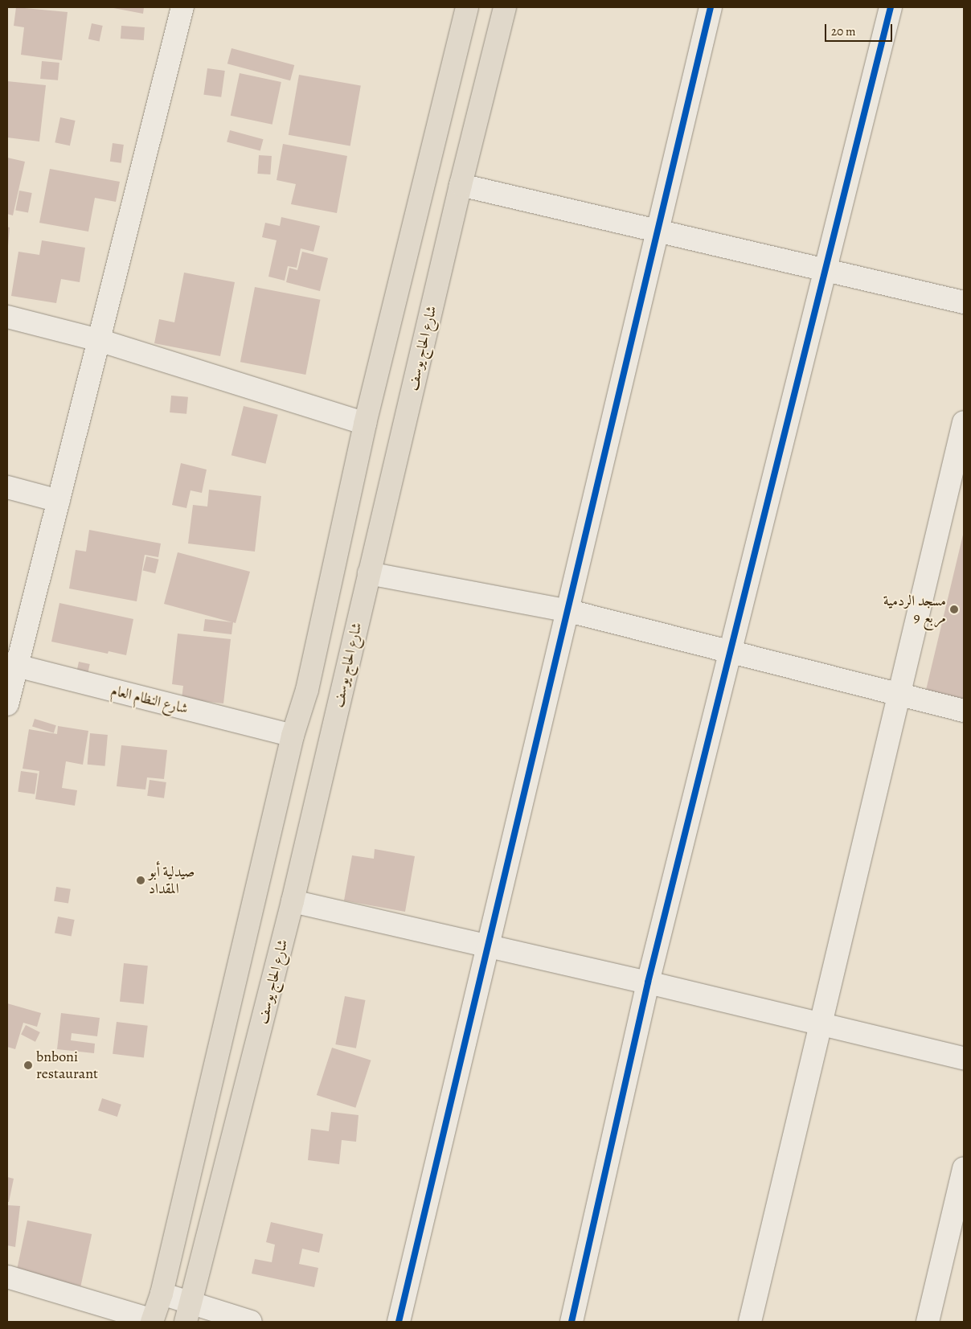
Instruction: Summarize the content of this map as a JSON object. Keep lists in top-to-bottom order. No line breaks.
{"streets":{"main road":["شارع الحاج يوسف"],"street":["شارع النظام العام"]},"places":["مسجد الردمية مربع 9","صيدلية أبو المقداد","bnboni restaurant"],"scale_bar":"20 m"}
